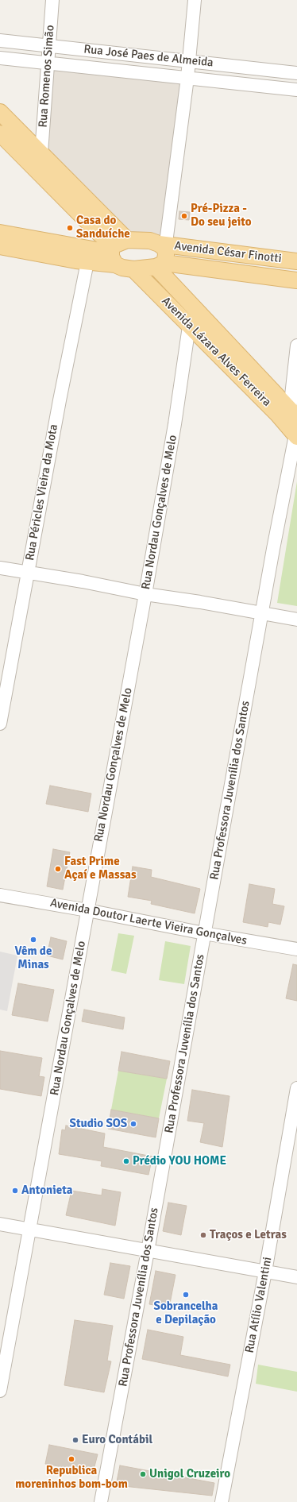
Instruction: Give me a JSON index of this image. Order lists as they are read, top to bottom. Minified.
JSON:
{"streets":{"main road":["Avenida César Finotti","Avenida Lázara Alves Ferreira"],"street":["Rua José Paes de Almeida","Rua Romenos Simão","Rua Péricles Vieira da Mota","Rua Nordau Gonçalves de Melo","Rua Professora Juvenília dos Santos","Avenida Doutor Laerte Vieira Gonçalves","Rua Atílio Valentini"]},"crossings":[["Rua José Paes de Almeida","Rua Romenos Simão"],["Avenida César Finotti","Avenida Lázara Alves Ferreira"],["Avenida Lázara Alves Ferreira","Rua Nordau Gonçalves de Melo"],["Avenida Lázara Alves Ferreira","Rua Professora Juvenília dos Santos"],["Rua Nordau Gonçalves de Melo","Avenida Doutor Laerte Vieira Gonçalves"],["Rua Professora Juvenília dos Santos","Avenida Doutor Laerte Vieira Gonçalves"]],"places":["Pré-Pizza - Do seu jeito","Casa do Sanduíche","Fast Prime Açaí e Massas","Vêm de Minas","Studio SOS","Prédio YOU HOME","Antonieta","Traços e Letras","Sobrancelha e Depilação","Euro Contábil","Republica moreninhos bom-bom","Unigol Cruzeiro"]}
